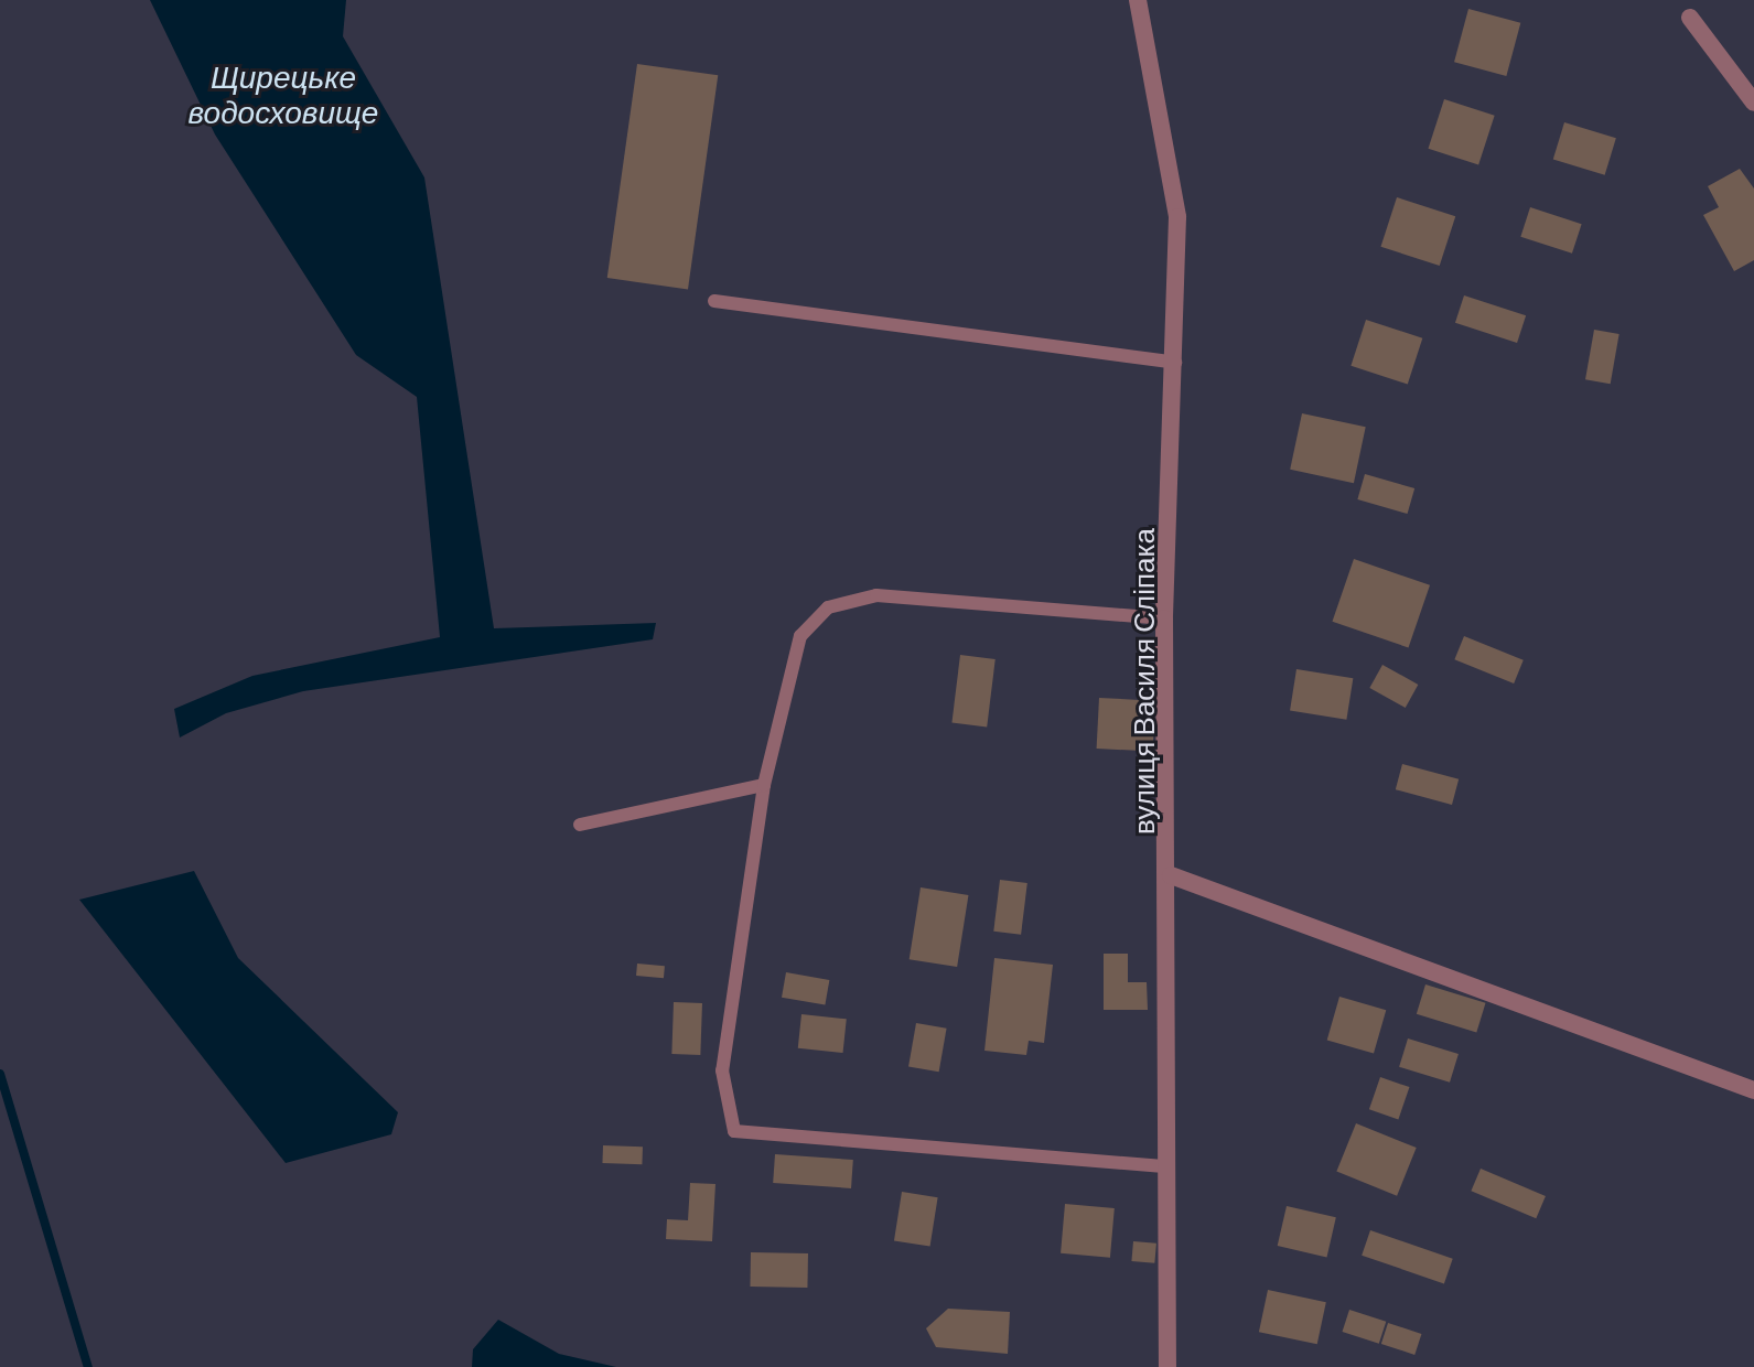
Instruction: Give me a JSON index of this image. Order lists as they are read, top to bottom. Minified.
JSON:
{"streets":{"street":["вулиця Василя Сліпака"]},"water":["Щирецьке водосховище"]}
